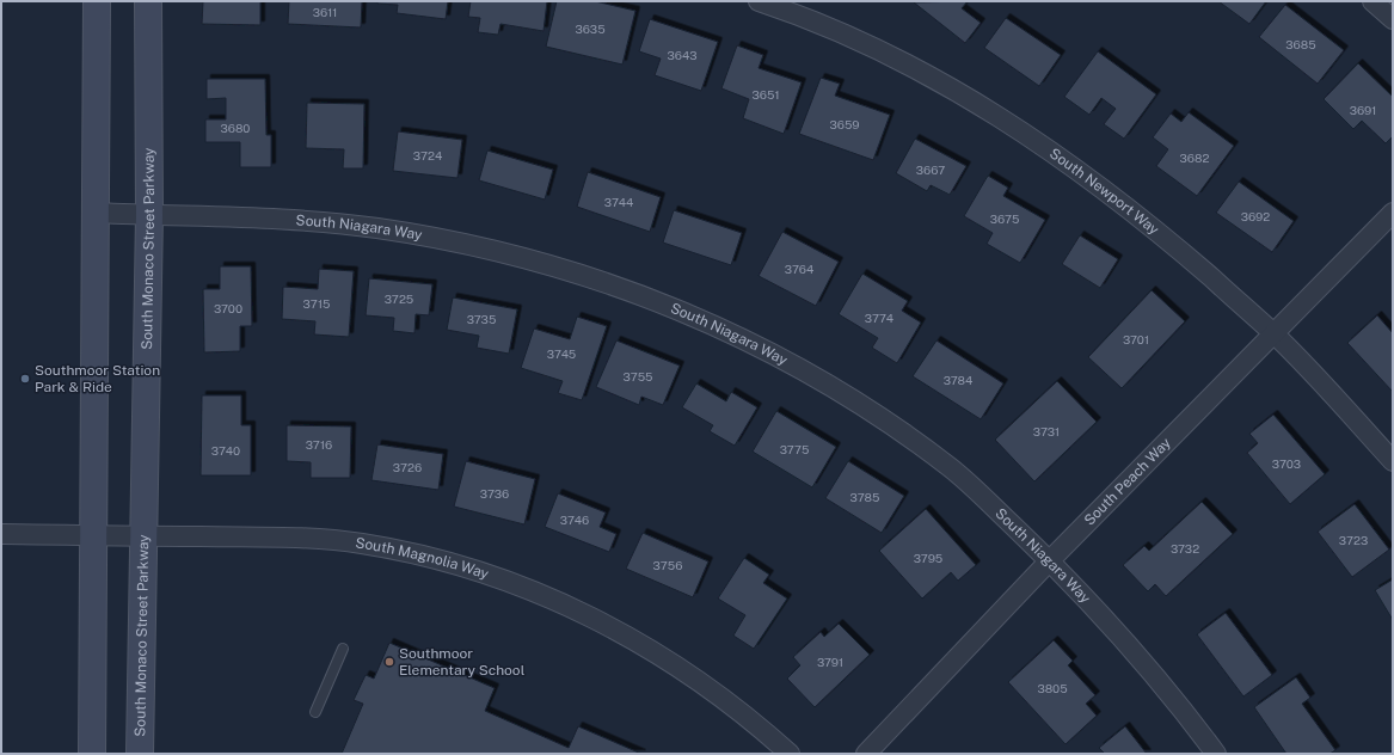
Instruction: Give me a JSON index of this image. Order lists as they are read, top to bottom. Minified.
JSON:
{"streets":{"main road":["South Monaco Street Parkway"],"street":["South Newport Way","South Niagara Way","South Peach Way","South Magnolia Way"]},"crossings":[["South Newport Way","South Peach Way"],["South Niagara Way","South Monaco Street Parkway"],["South Niagara Way","South Peach Way"],["South Monaco Street Parkway","South Magnolia Way"]],"places":["Southmoor Station Park & Ride","Southmoor Elementary School"],"house_numbers":["3611","3635","3685","3643","3651","3691","3659","3680","3724","3682","3667","3744","3692","3675","3764","3725","3715","3700","3774","3735","3701","3745","3755","3784","3731","3716","3775","3740","3703","3726","3736","3785","3746","3723","3732","3795","3756","3791","3805"]}
